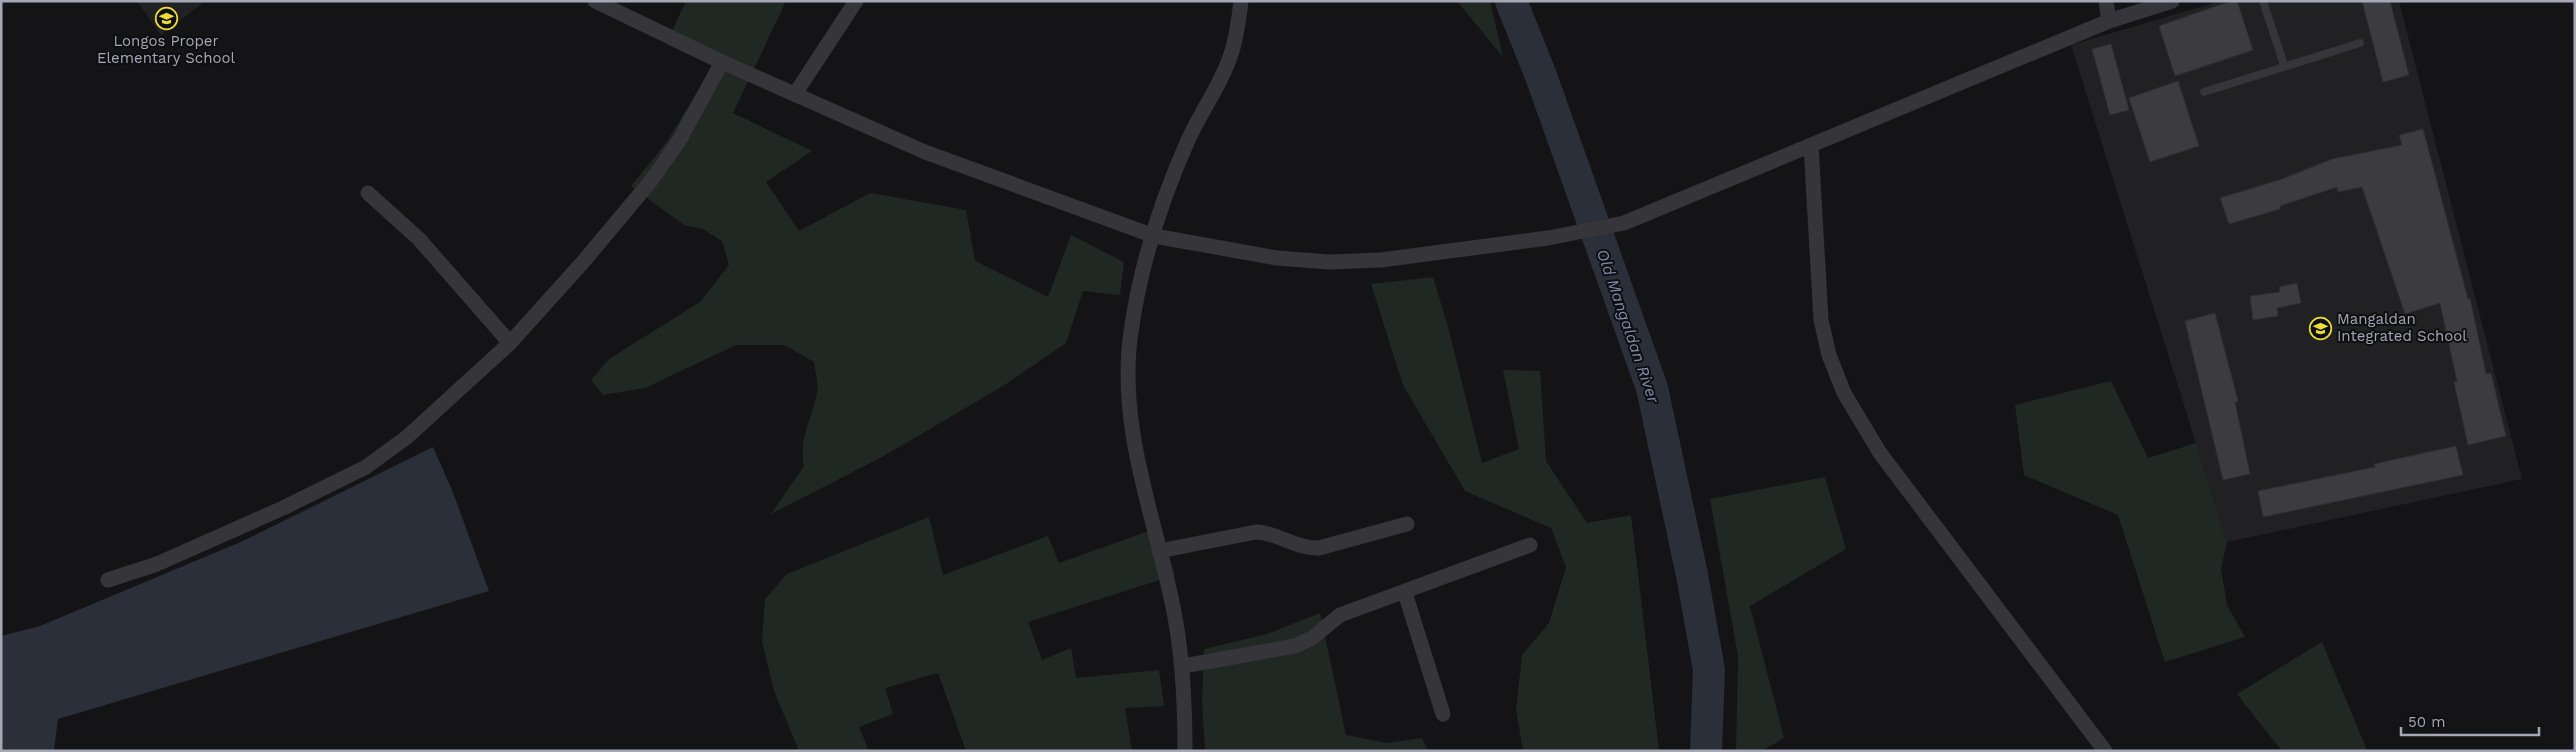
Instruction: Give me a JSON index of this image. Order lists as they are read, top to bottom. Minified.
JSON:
{"water":["Old Mangaldan River"],"places":{"school or university":["Longos Proper Elementary School","Mangaldan Integrated School"]},"scale_bar":"50 m"}
